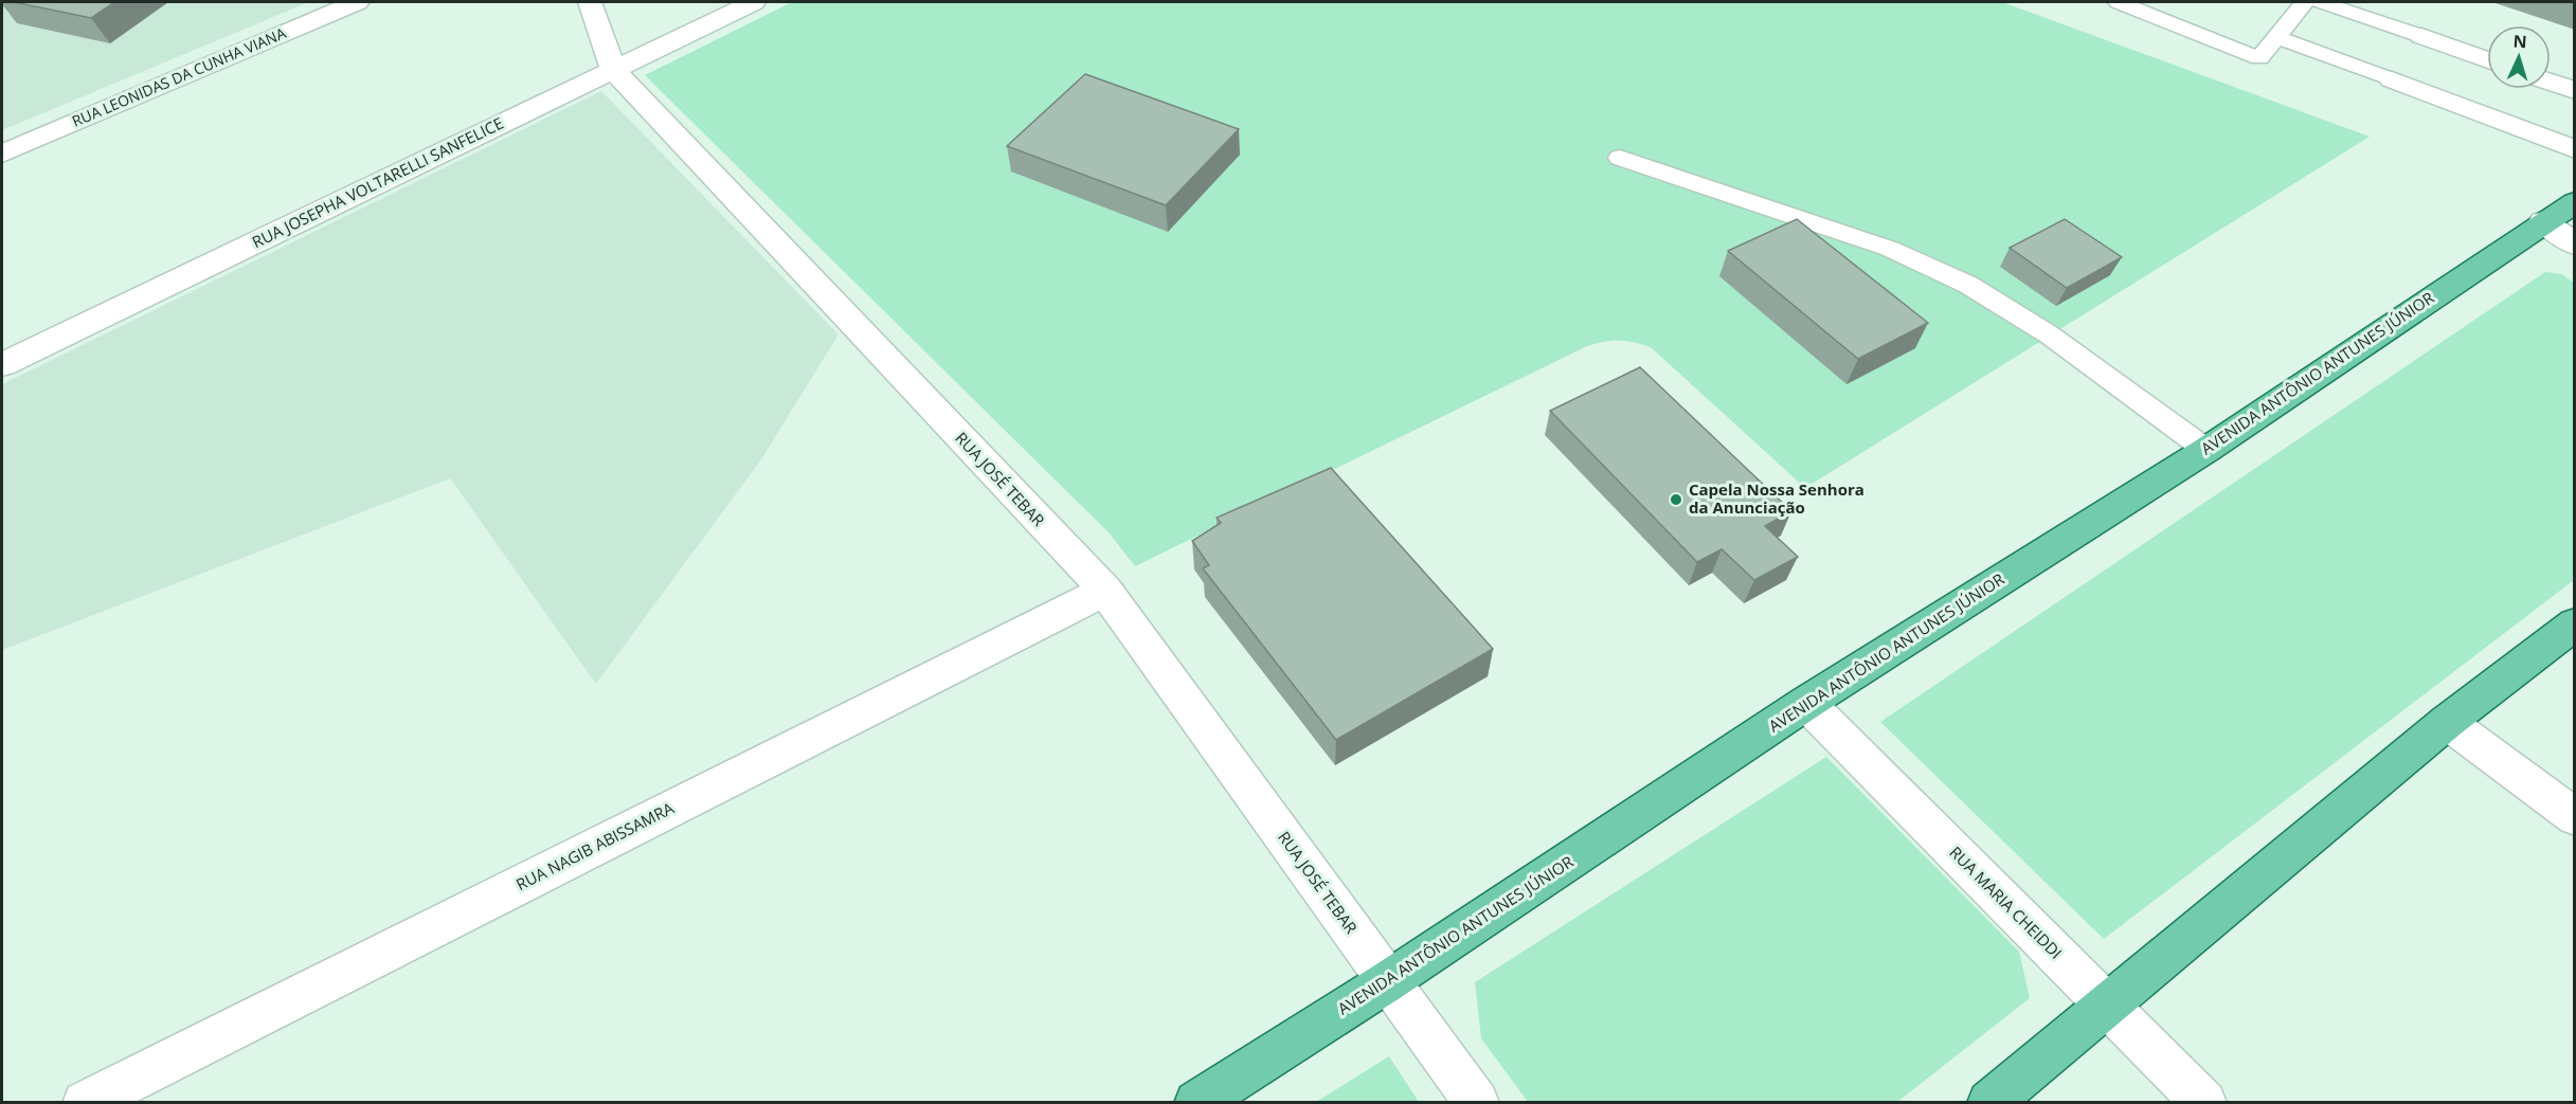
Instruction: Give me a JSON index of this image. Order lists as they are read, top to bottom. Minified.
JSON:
{"streets":{"main road":["AVENIDA ANTÔNIO ANTUNES JÚNIOR"],"street":["RUA LEONIDAS DA CUNHA VIANA","RUA JOSEPHA VOLTARELLI SANFELICE","RUA JOSÉ TEBAR","RUA NAGIB ABISSAMRA","RUA MARIA CHEIDDI"]},"crossings":[["RUA JOSEPHA VOLTARELLI SANFELICE","RUA JOSÉ TEBAR"],["AVENIDA ANTÔNIO ANTUNES JÚNIOR","RUA JOSÉ TEBAR"],["AVENIDA ANTÔNIO ANTUNES JÚNIOR","RUA MARIA CHEIDDI"],["RUA JOSÉ TEBAR","RUA NAGIB ABISSAMRA"]],"places":["Capela Nossa Senhora da Anunciação"],"north":"top"}
